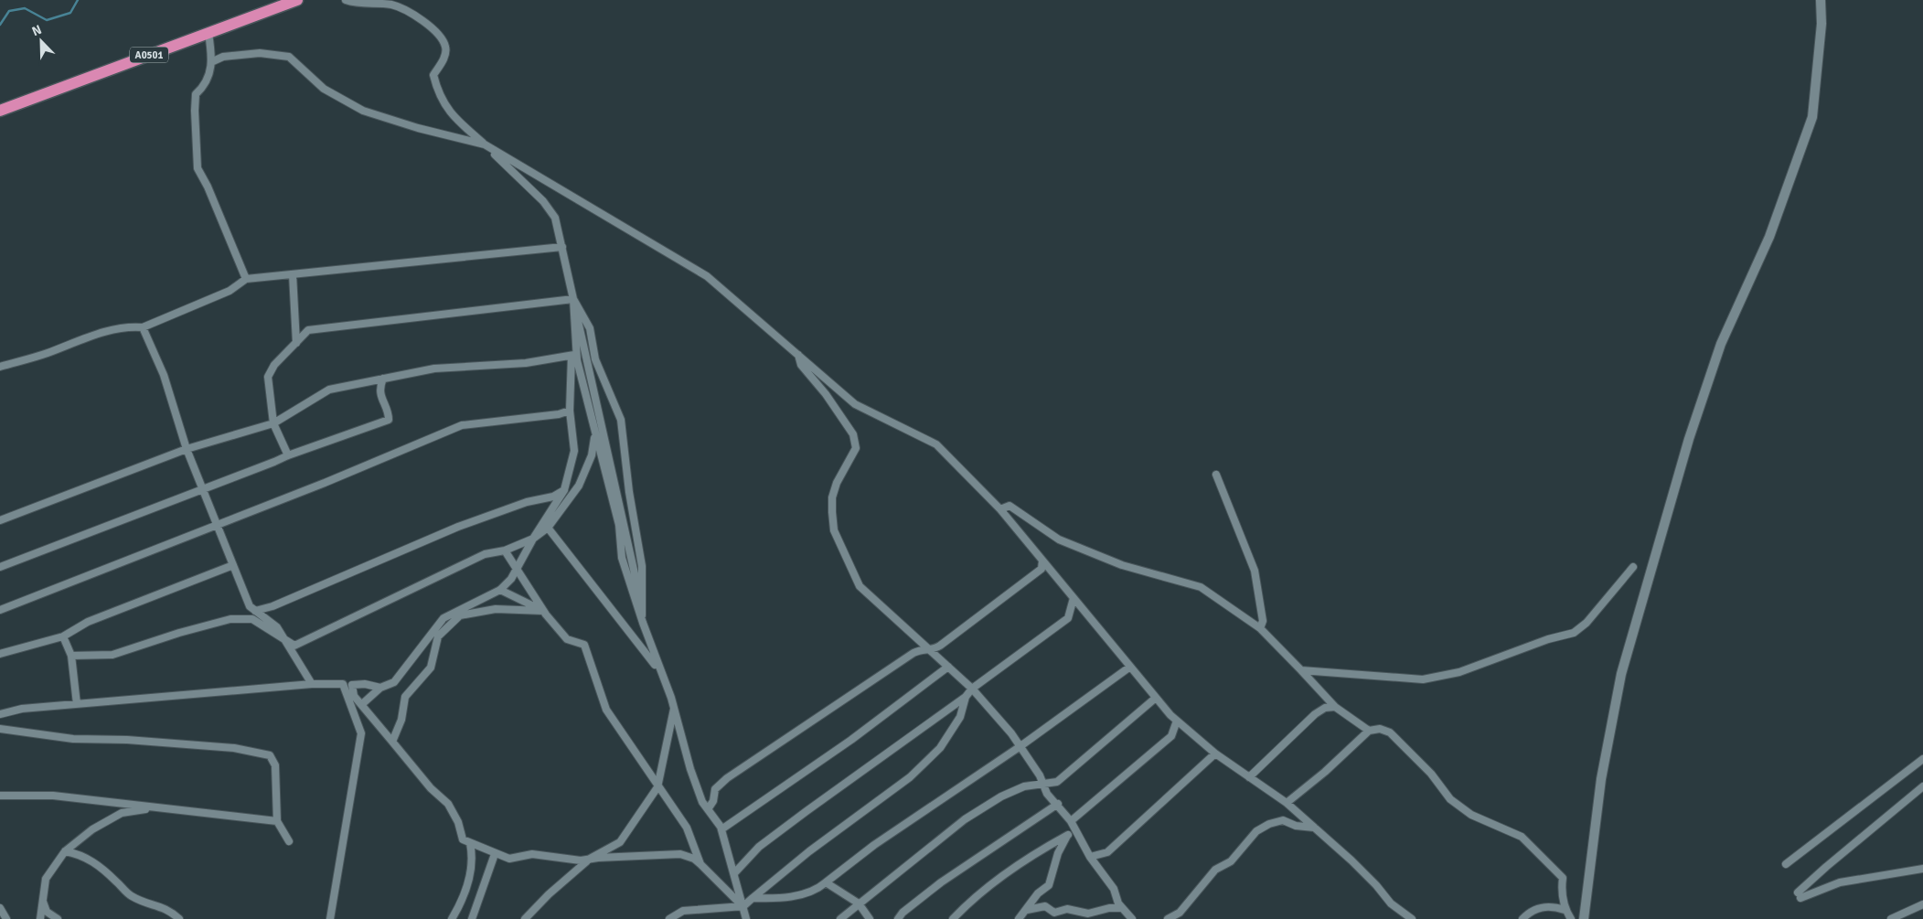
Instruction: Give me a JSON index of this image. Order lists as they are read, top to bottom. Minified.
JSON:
{"streets":{"highway":["A0501"]},"north":"top left"}
